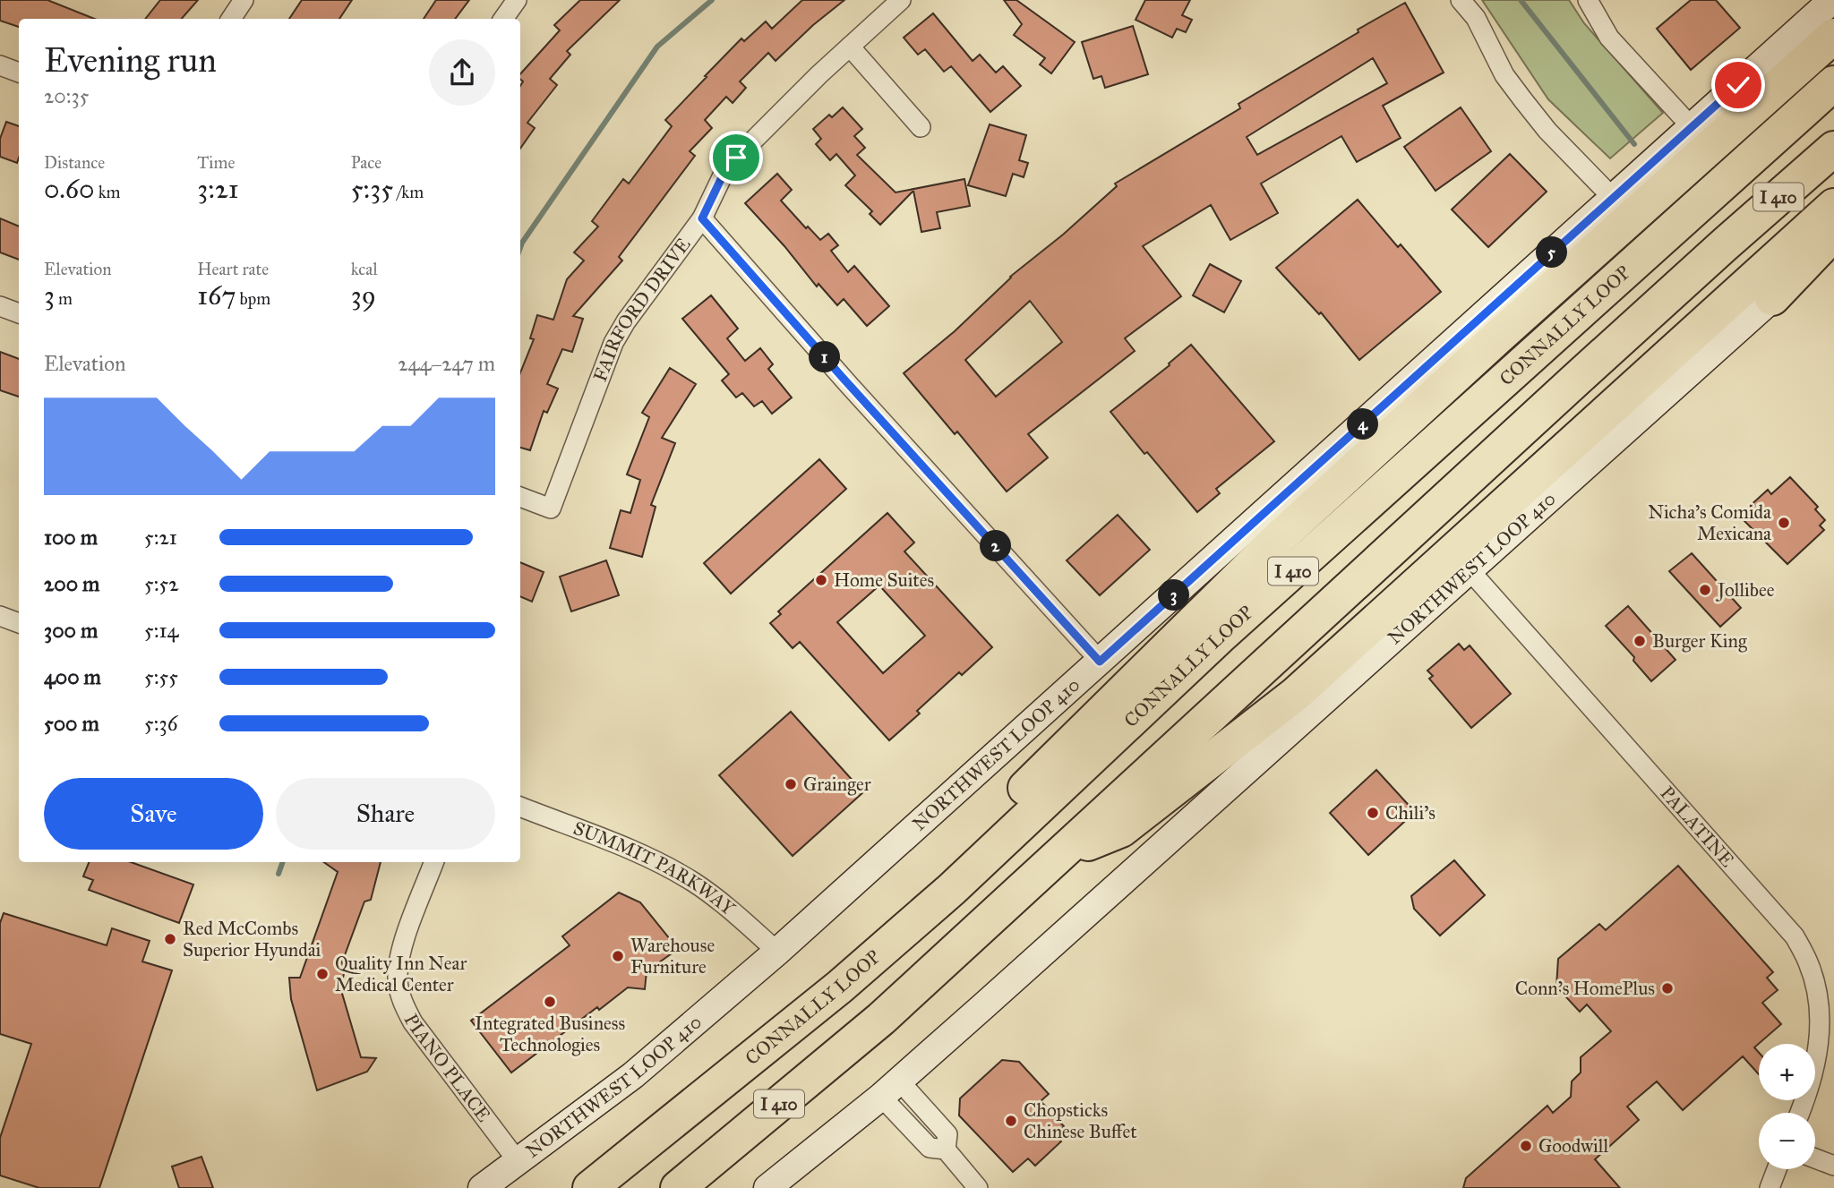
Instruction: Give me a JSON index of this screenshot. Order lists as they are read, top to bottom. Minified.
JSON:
{"streets":{"highway":["I 410","CONNALLY LOOP"],"main road":["NORTHWEST LOOP 410"],"street":["FAIRFORD DRIVE","PALATINE","SUMMIT PARKWAY","PIANO PLACE"]},"crossings":[["NORTHWEST LOOP 410","PALATINE"],["NORTHWEST LOOP 410","SUMMIT PARKWAY"],["NORTHWEST LOOP 410","PIANO PLACE"]],"places":["Nicha's Comida Mexicana","Home Suites","Jollibee","Burger King","Grainger","Chili's","Red McCombs Superior Hyundai","Warehouse Furniture","Quality Inn Near Medical Center","Conn's HomePlus","Integrated Business Technologies","Chopsticks Chinese Buffet","Goodwill"],"page":{"heading":["Evening run","20:35"],"stats":[["Distance","0.60 km"],["Time","3:21"],["Pace","5:35 /km"],["Elevation","3 m"],["Heart rate","167 bpm"],["kcal","39"]],"pins":["5","1","4","2","3"],"chart":["Elevation","244–247 m"],"list":[{"name":"100 m","note":"5:21"},{"name":"200 m","note":"5:52"},{"name":"300 m","note":"5:14"},{"name":"400 m","note":"5:55"},{"name":"500 m","note":"5:36"}],"buttons":["Save","Share"],"map_buttons":["+","−"]}}
